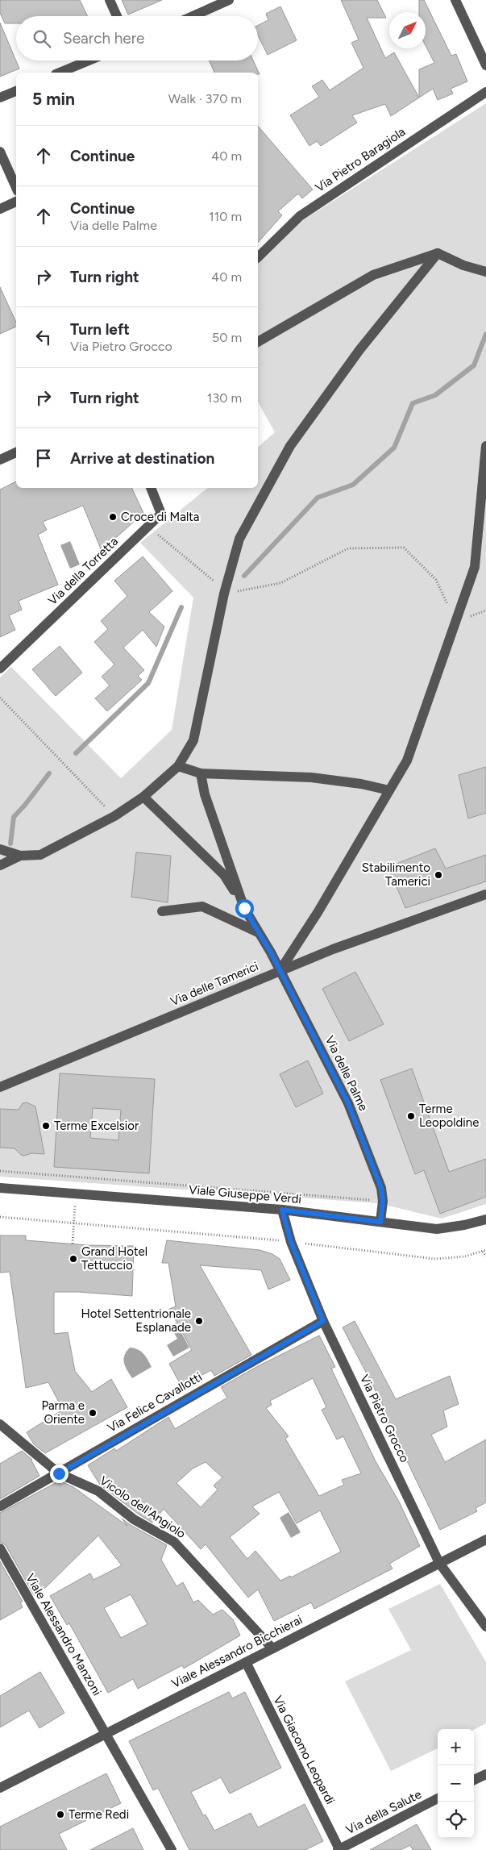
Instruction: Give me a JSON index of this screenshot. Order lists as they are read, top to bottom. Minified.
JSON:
{"streets":{"street":["Via Pietro Baragiola","Via della Torretta","Via delle Tamerici","Via delle Palme","Viale Giuseppe Verdi","Via Felice Cavallotti","Via Pietro Grocco","Vicolo dell'Angiolo","Viale Alessandro Manzoni","Viale Alessandro Bicchierai","Via Giacomo Leopardi","Via della Salute"]},"crossings":[["Via delle Tamerici","Via delle Palme"],["Via delle Palme","Viale Giuseppe Verdi"],["Viale Giuseppe Verdi","Via Pietro Grocco"],["Via Felice Cavallotti","Via Pietro Grocco"],["Via Felice Cavallotti","Vicolo dell'Angiolo"],["Via Pietro Grocco","Viale Alessandro Bicchierai"],["Vicolo dell'Angiolo","Viale Alessandro Bicchierai"],["Viale Alessandro Manzoni","Viale Alessandro Bicchierai"],["Viale Alessandro Bicchierai","Via Giacomo Leopardi"],["Via Giacomo Leopardi","Via della Salute"]],"places":["Croce di Malta","Stabilimento Tamerici","Terme Leopoldine","Terme Excelsior","Grand Hotel Tettuccio","Hotel Settentrionale Esplanade","Parma e Oriente","Terme Redi"],"north":"top right","page":{"search":"Search here","heading":["5 min","Walk · 370 m"],"list":[["Continue","40 m"],["Continue","Via delle Palme","110 m"],["Turn right","40 m"],["Turn left","Via Pietro Grocco","50 m"],["Turn right","130 m"],"Arrive at destination"],"map_buttons":["+","−"]}}
